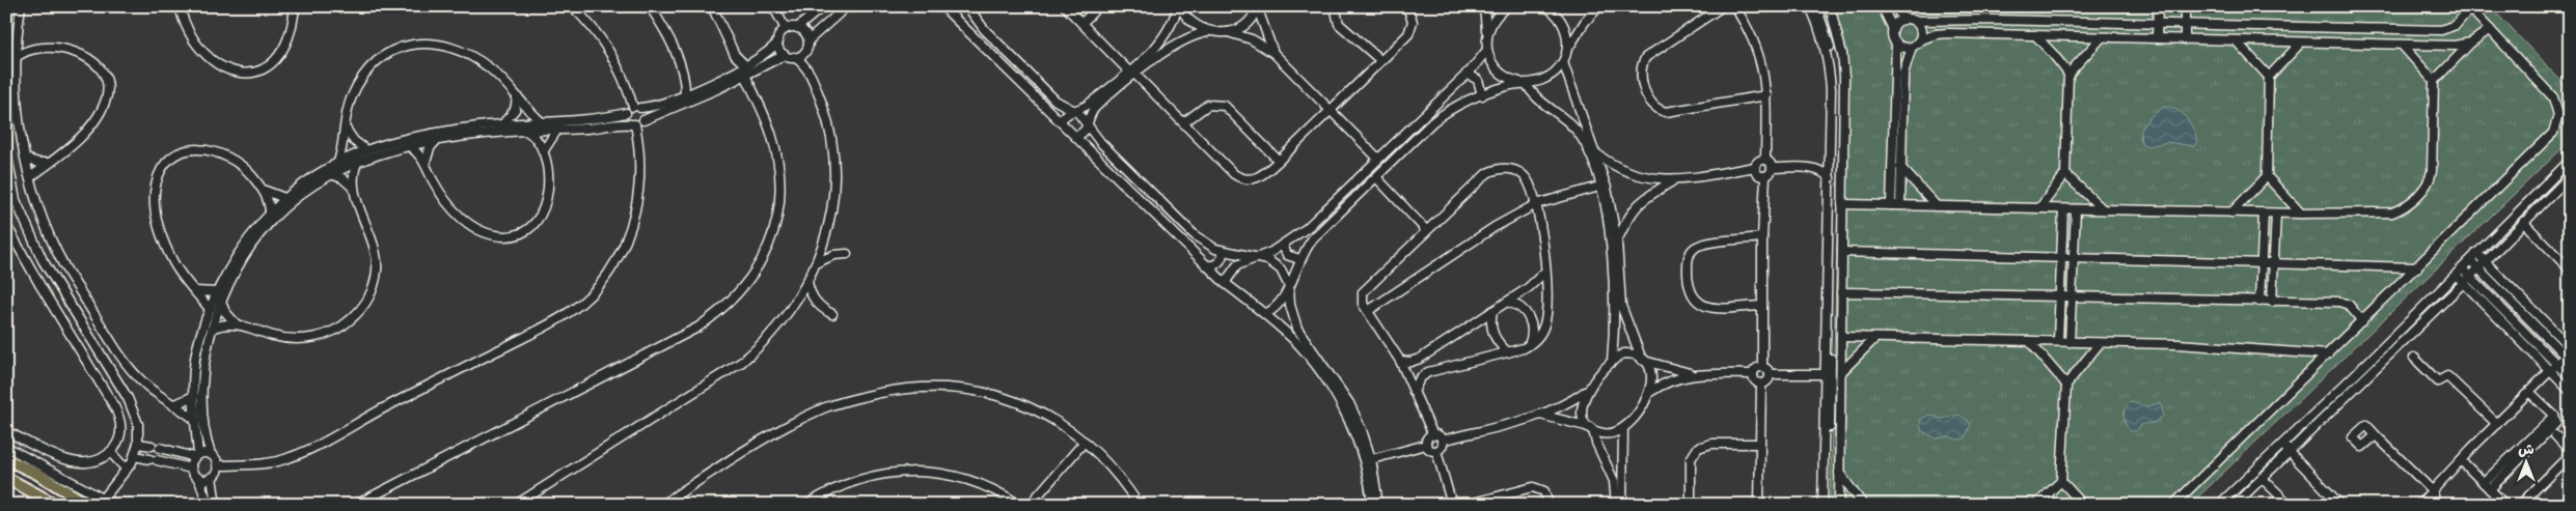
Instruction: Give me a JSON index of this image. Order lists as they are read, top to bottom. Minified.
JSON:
{"north":"top"}
